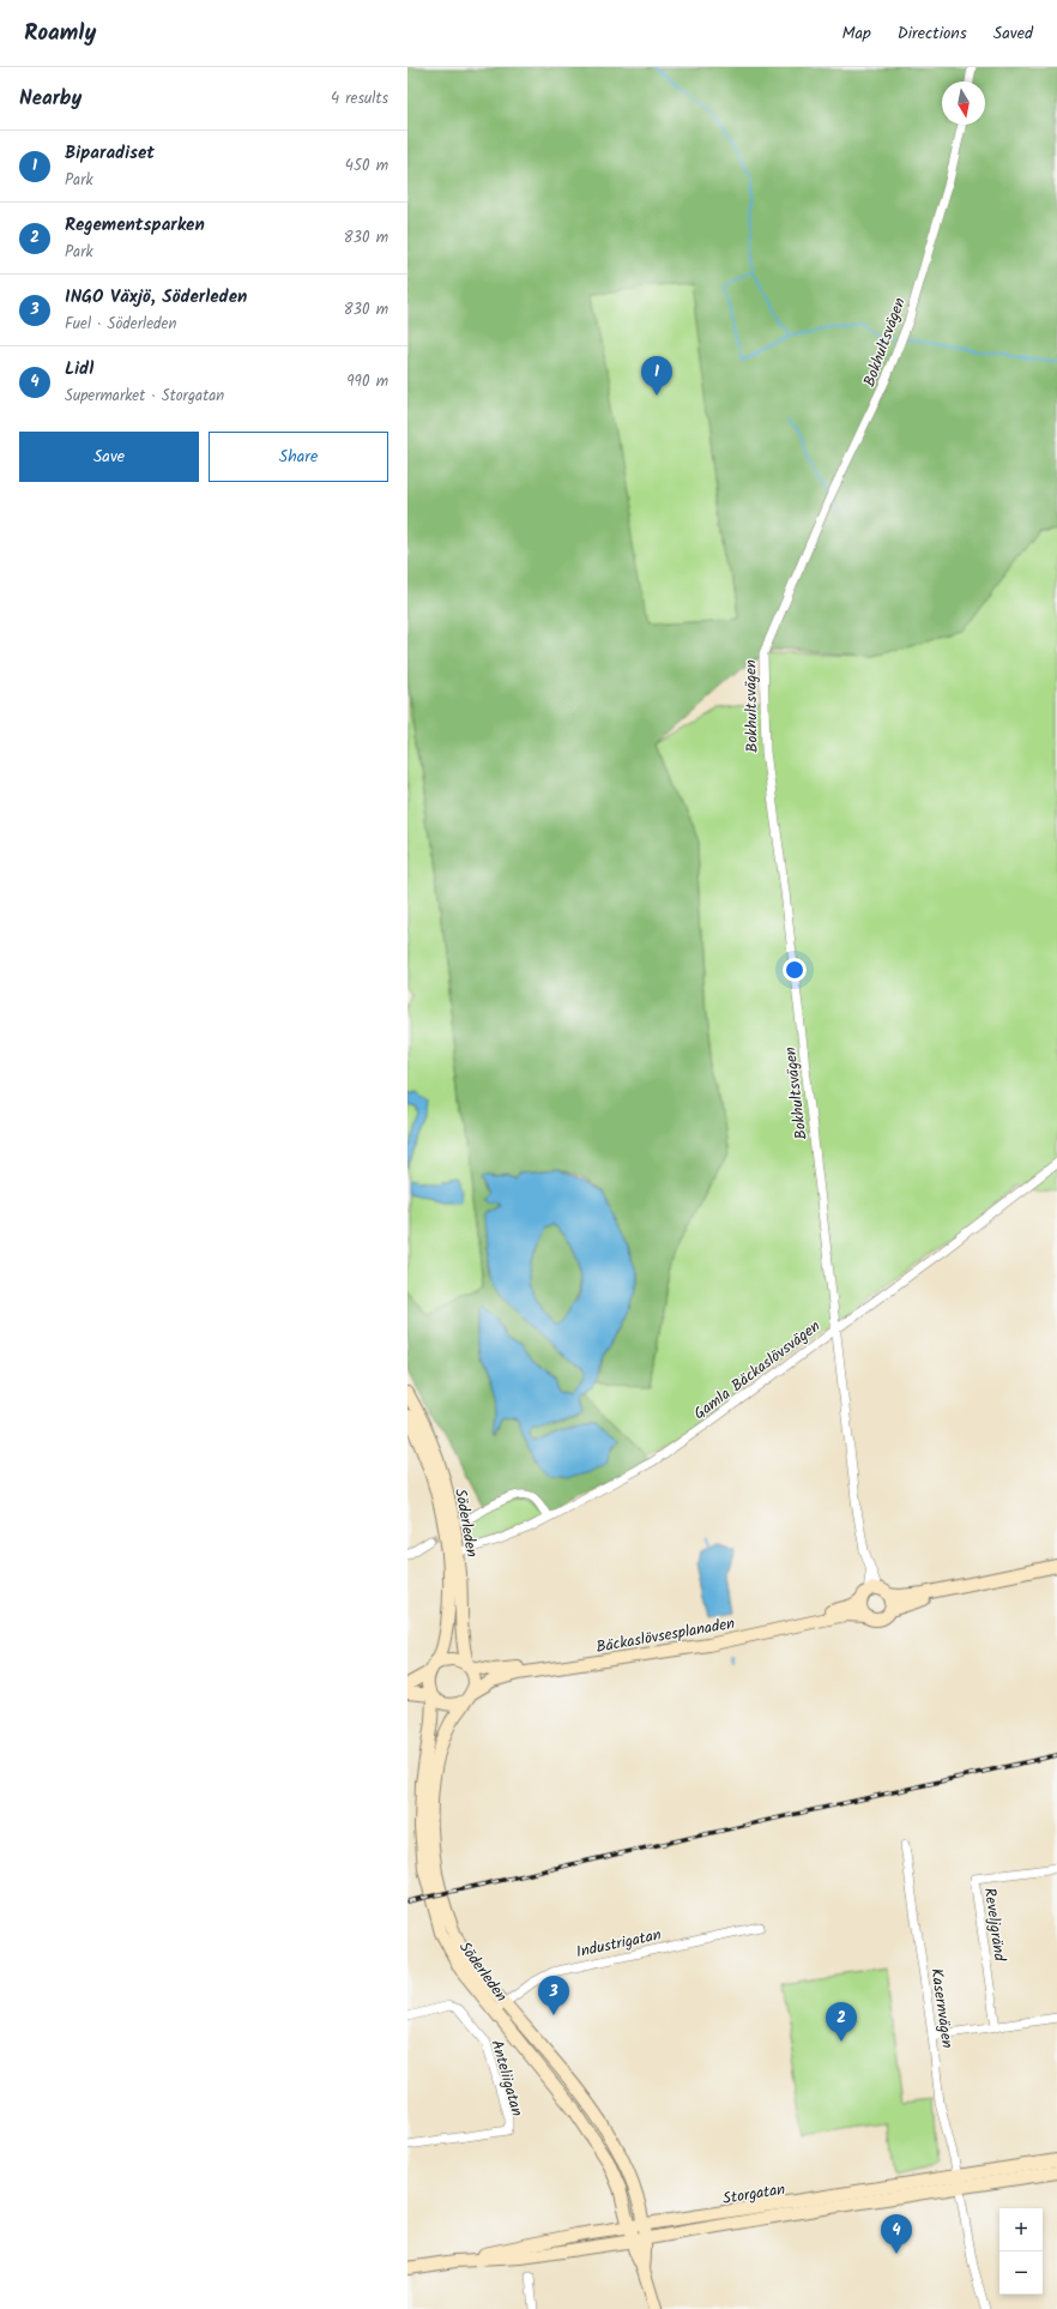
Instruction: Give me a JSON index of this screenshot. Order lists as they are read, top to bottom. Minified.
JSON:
{"streets":{"street":["Bokhultsvägen","Gamla Bäckaslövsvägen","Söderleden","Bäckaslövsesplanaden","Reveljgränd","Industrigatan","Kasernvägen","Anteliigatan","Storgatan"]},"crossings":[["Bokhultsvägen","Gamla Bäckaslövsvägen"],["Bokhultsvägen","Bäckaslövsesplanaden"],["Gamla Bäckaslövsvägen","Söderleden"],["Söderleden","Bäckaslövsesplanaden"],["Söderleden","Industrigatan"],["Söderleden","Storgatan"],["Kasernvägen","Storgatan"]],"north":"bottom","page":{"header":"Roamly","nav":["Map","Directions","Saved"],"heading":["Nearby","4 results"],"list":[{"mark":"1","name":"Biparadiset","note":"Park","value":"450 m"},{"mark":"2","name":"Regementsparken","note":"Park","value":"830 m"},{"mark":"3","name":"INGO Växjö, Söderleden","note":"Fuel · Söderleden","value":"830 m"},{"mark":"4","name":"Lidl","note":"Supermarket · Storgatan","value":"990 m"}],"pins":["1","3","2","4"],"buttons":["Save","Share"],"map_buttons":["+","−"]}}
